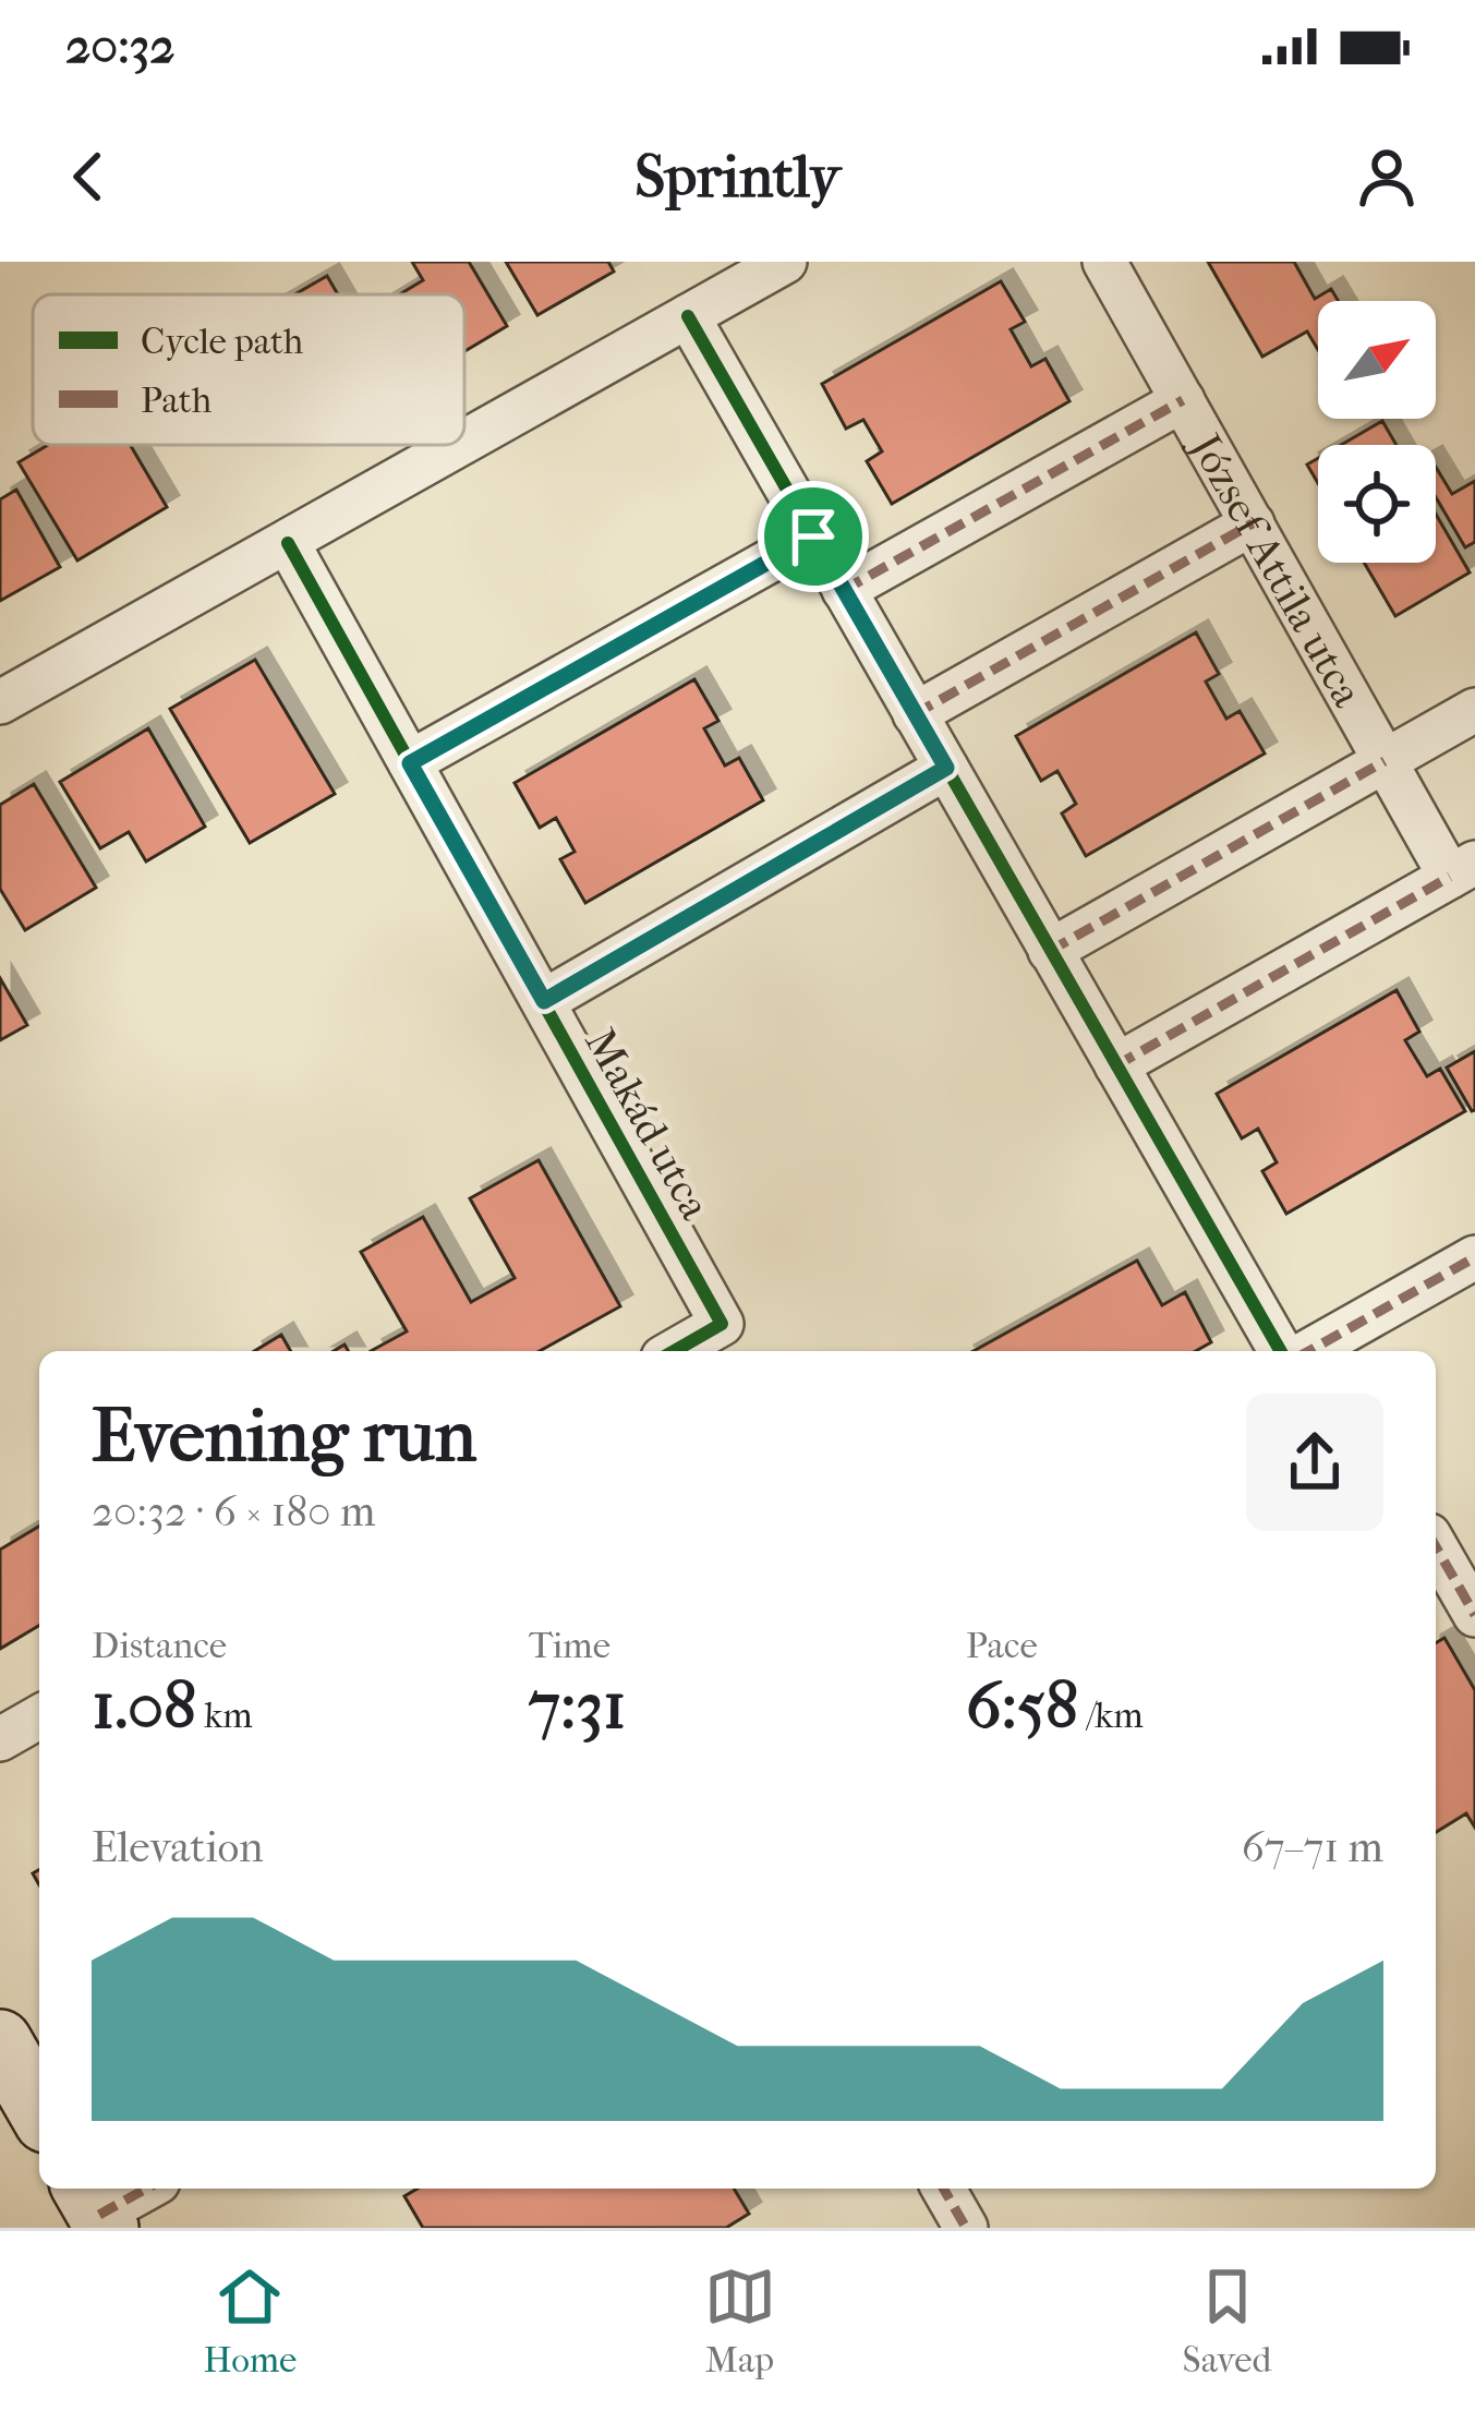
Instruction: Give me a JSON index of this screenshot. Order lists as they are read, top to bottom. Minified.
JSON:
{"streets":{"street":["József Attila utca","Makád utca"]},"legend":["Cycle path","Path"],"north":"top right","page":{"status":"20:32","header":"Sprintly","heading":["Evening run","20:32 · 6 × 180 m"],"stats":[["Distance","1.08 km"],["Time","7:31"],["Pace","6:58 /km"]],"chart":["Elevation","67–71 m"],"tabs":["Home","Map","Saved"]}}
